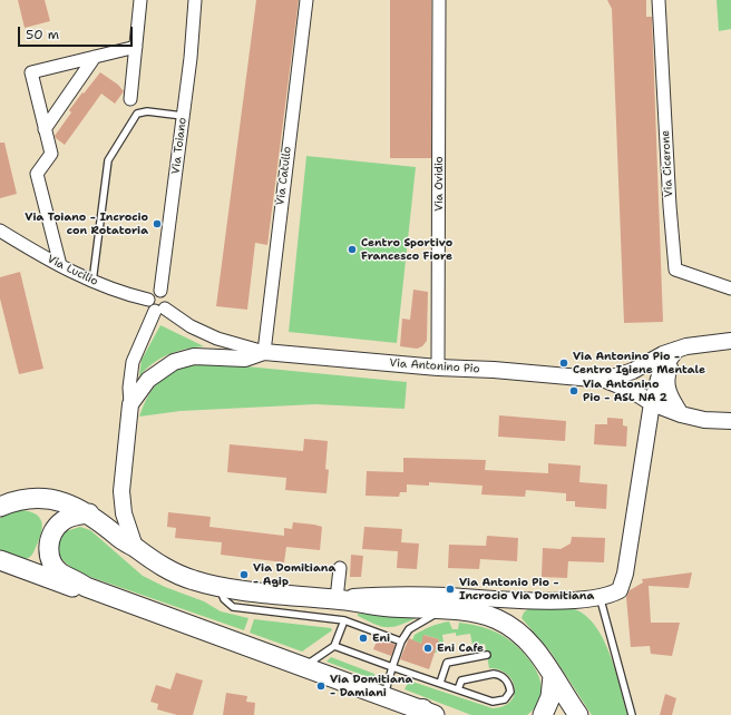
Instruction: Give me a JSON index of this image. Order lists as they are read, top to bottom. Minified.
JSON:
{"streets":{"street":["Via Toiano","Via Cicerone","Via Catullo","Via Ovidio","Via Lucilio","Via Antonino Pio"]},"crossings":[["Via Catullo","Via Antonino Pio"],["Via Ovidio","Via Antonino Pio"],["Via Lucilio","Via Antonino Pio"]],"places":["Via Toiano - Incrocio con Rotatoria","Centro Sportivo Francesco Fiore","Via Antonino Pio - Centro Igiene Mentale","Via Antonino Pio - ASL NA 2","Via Domitiana - Agip","Via Antonio Pio - Incrocio Via Domitiana","Eni","Eni Cafe","Via Domitiana - Damiani"],"scale_bar":"50 m"}
